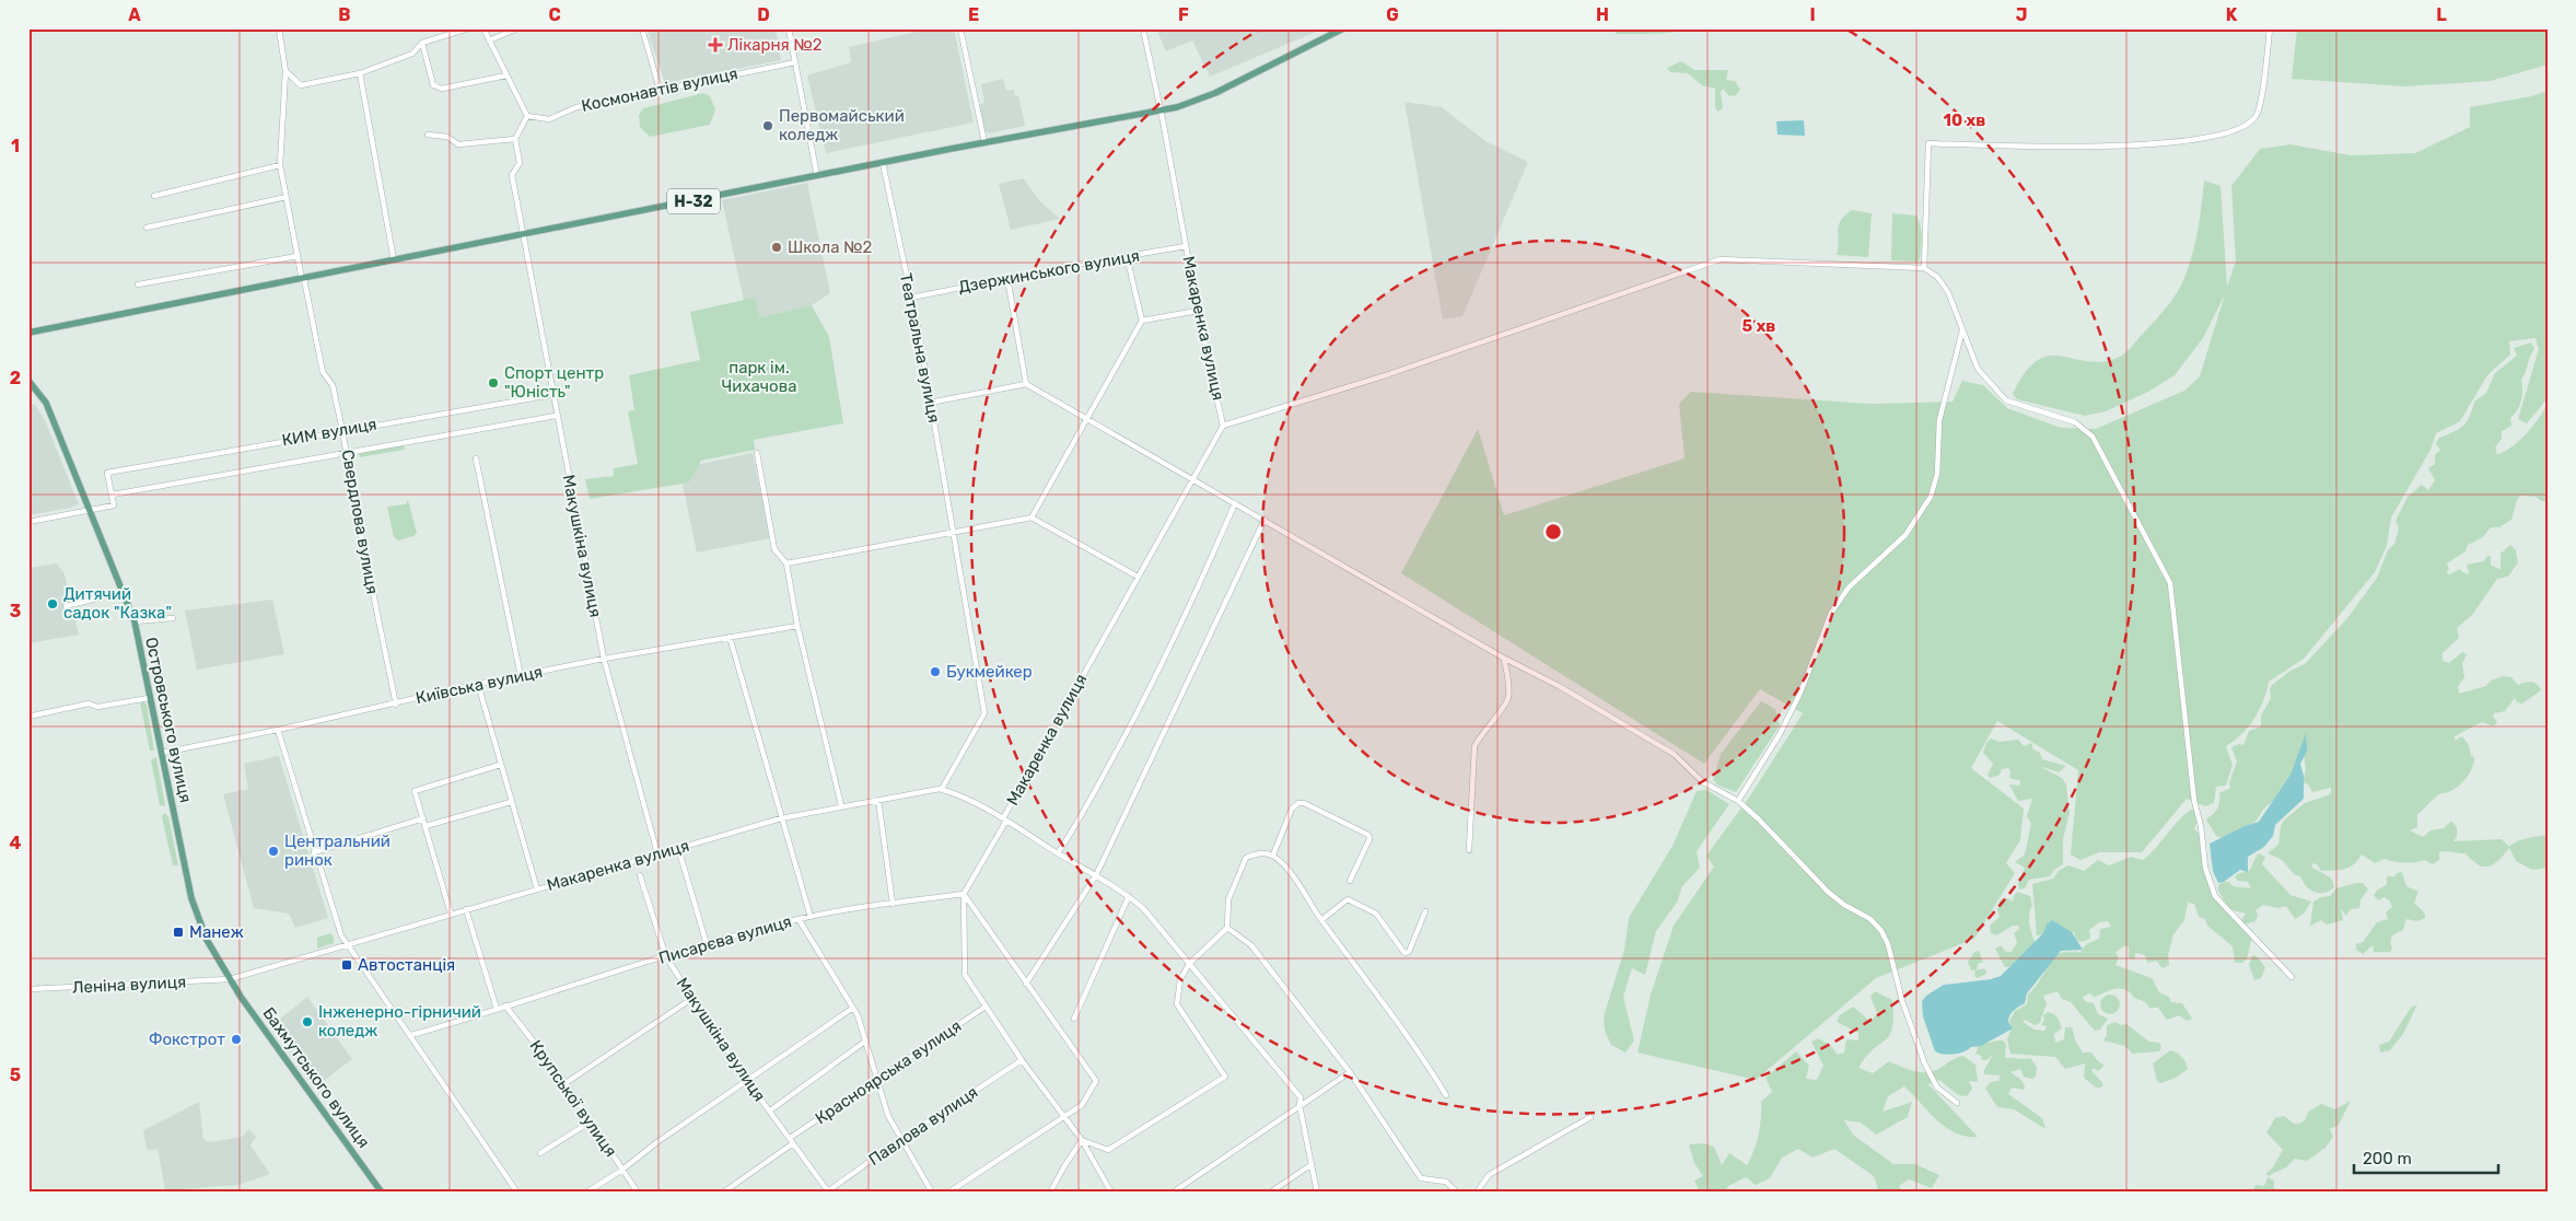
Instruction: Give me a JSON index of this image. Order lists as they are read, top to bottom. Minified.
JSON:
{"streets":{"main road":["Н-32","Островського вулиця","Бахмутського вулиця"],"street":["Космонавтів вулиця","Дзержинського вулиця","Макаренка вулиця","Театральна вулиця","КИМ вулиця","Свердлова вулиця","Макушкіна вулиця","Київська вулиця","Писарєва вулиця","Леніна вулиця","Красноярська вулиця","Крупської вулиця","Павлова вулиця"]},"crossings":[["Н-32","Макаренка вулиця"],["Н-32","Театральна вулиця"],["Н-32","Свердлова вулиця"],["Н-32","Макушкіна вулиця"],["Дзержинського вулиця","Макаренка вулиця"],["Дзержинського вулиця","Театральна вулиця"],["Макаренка вулиця","Театральна вулиця"],["Макаренка вулиця","Макушкіна вулиця"],["Макаренка вулиця","Островського вулиця"],["Макаренка вулиця","Леніна вулиця"],["Макаренка вулиця","Бахмутського вулиця"],["КИМ вулиця","Свердлова вулиця"],["КИМ вулиця","Макушкіна вулиця"],["Свердлова вулиця","Київська вулиця"],["Макушкіна вулиця","Київська вулиця"],["Макушкіна вулиця","Писарєва вулиця"],["Макушкіна вулиця","Красноярська вулиця"],["Макушкіна вулиця","Павлова вулиця"],["Київська вулиця","Островського вулиця"],["Островського вулиця","Леніна вулиця"],["Островського вулиця","Бахмутського вулиця"],["Писарєва вулиця","Крупської вулиця"],["Леніна вулиця","Бахмутського вулиця"]],"parks":["парк ім. Чихачова"],"places":{"health":["Лікарня №2"],"other":["Первомайський коледж","Школа №2","Спорт центр \"Юність\"","Дитячий садок \"Казка\"","Букмейкер","Центральний ринок","Інженерно-гірничий коледж","Фокстрот"],"transit":["Манеж","Автостанція"]},"scale_bar":"200 m","grid":{"columns":["A","B","C","D","E","F","G","H","I","J","K","L"],"rows":["1","2","3","4","5"]},"rings":["10 хв","5 хв"]}
